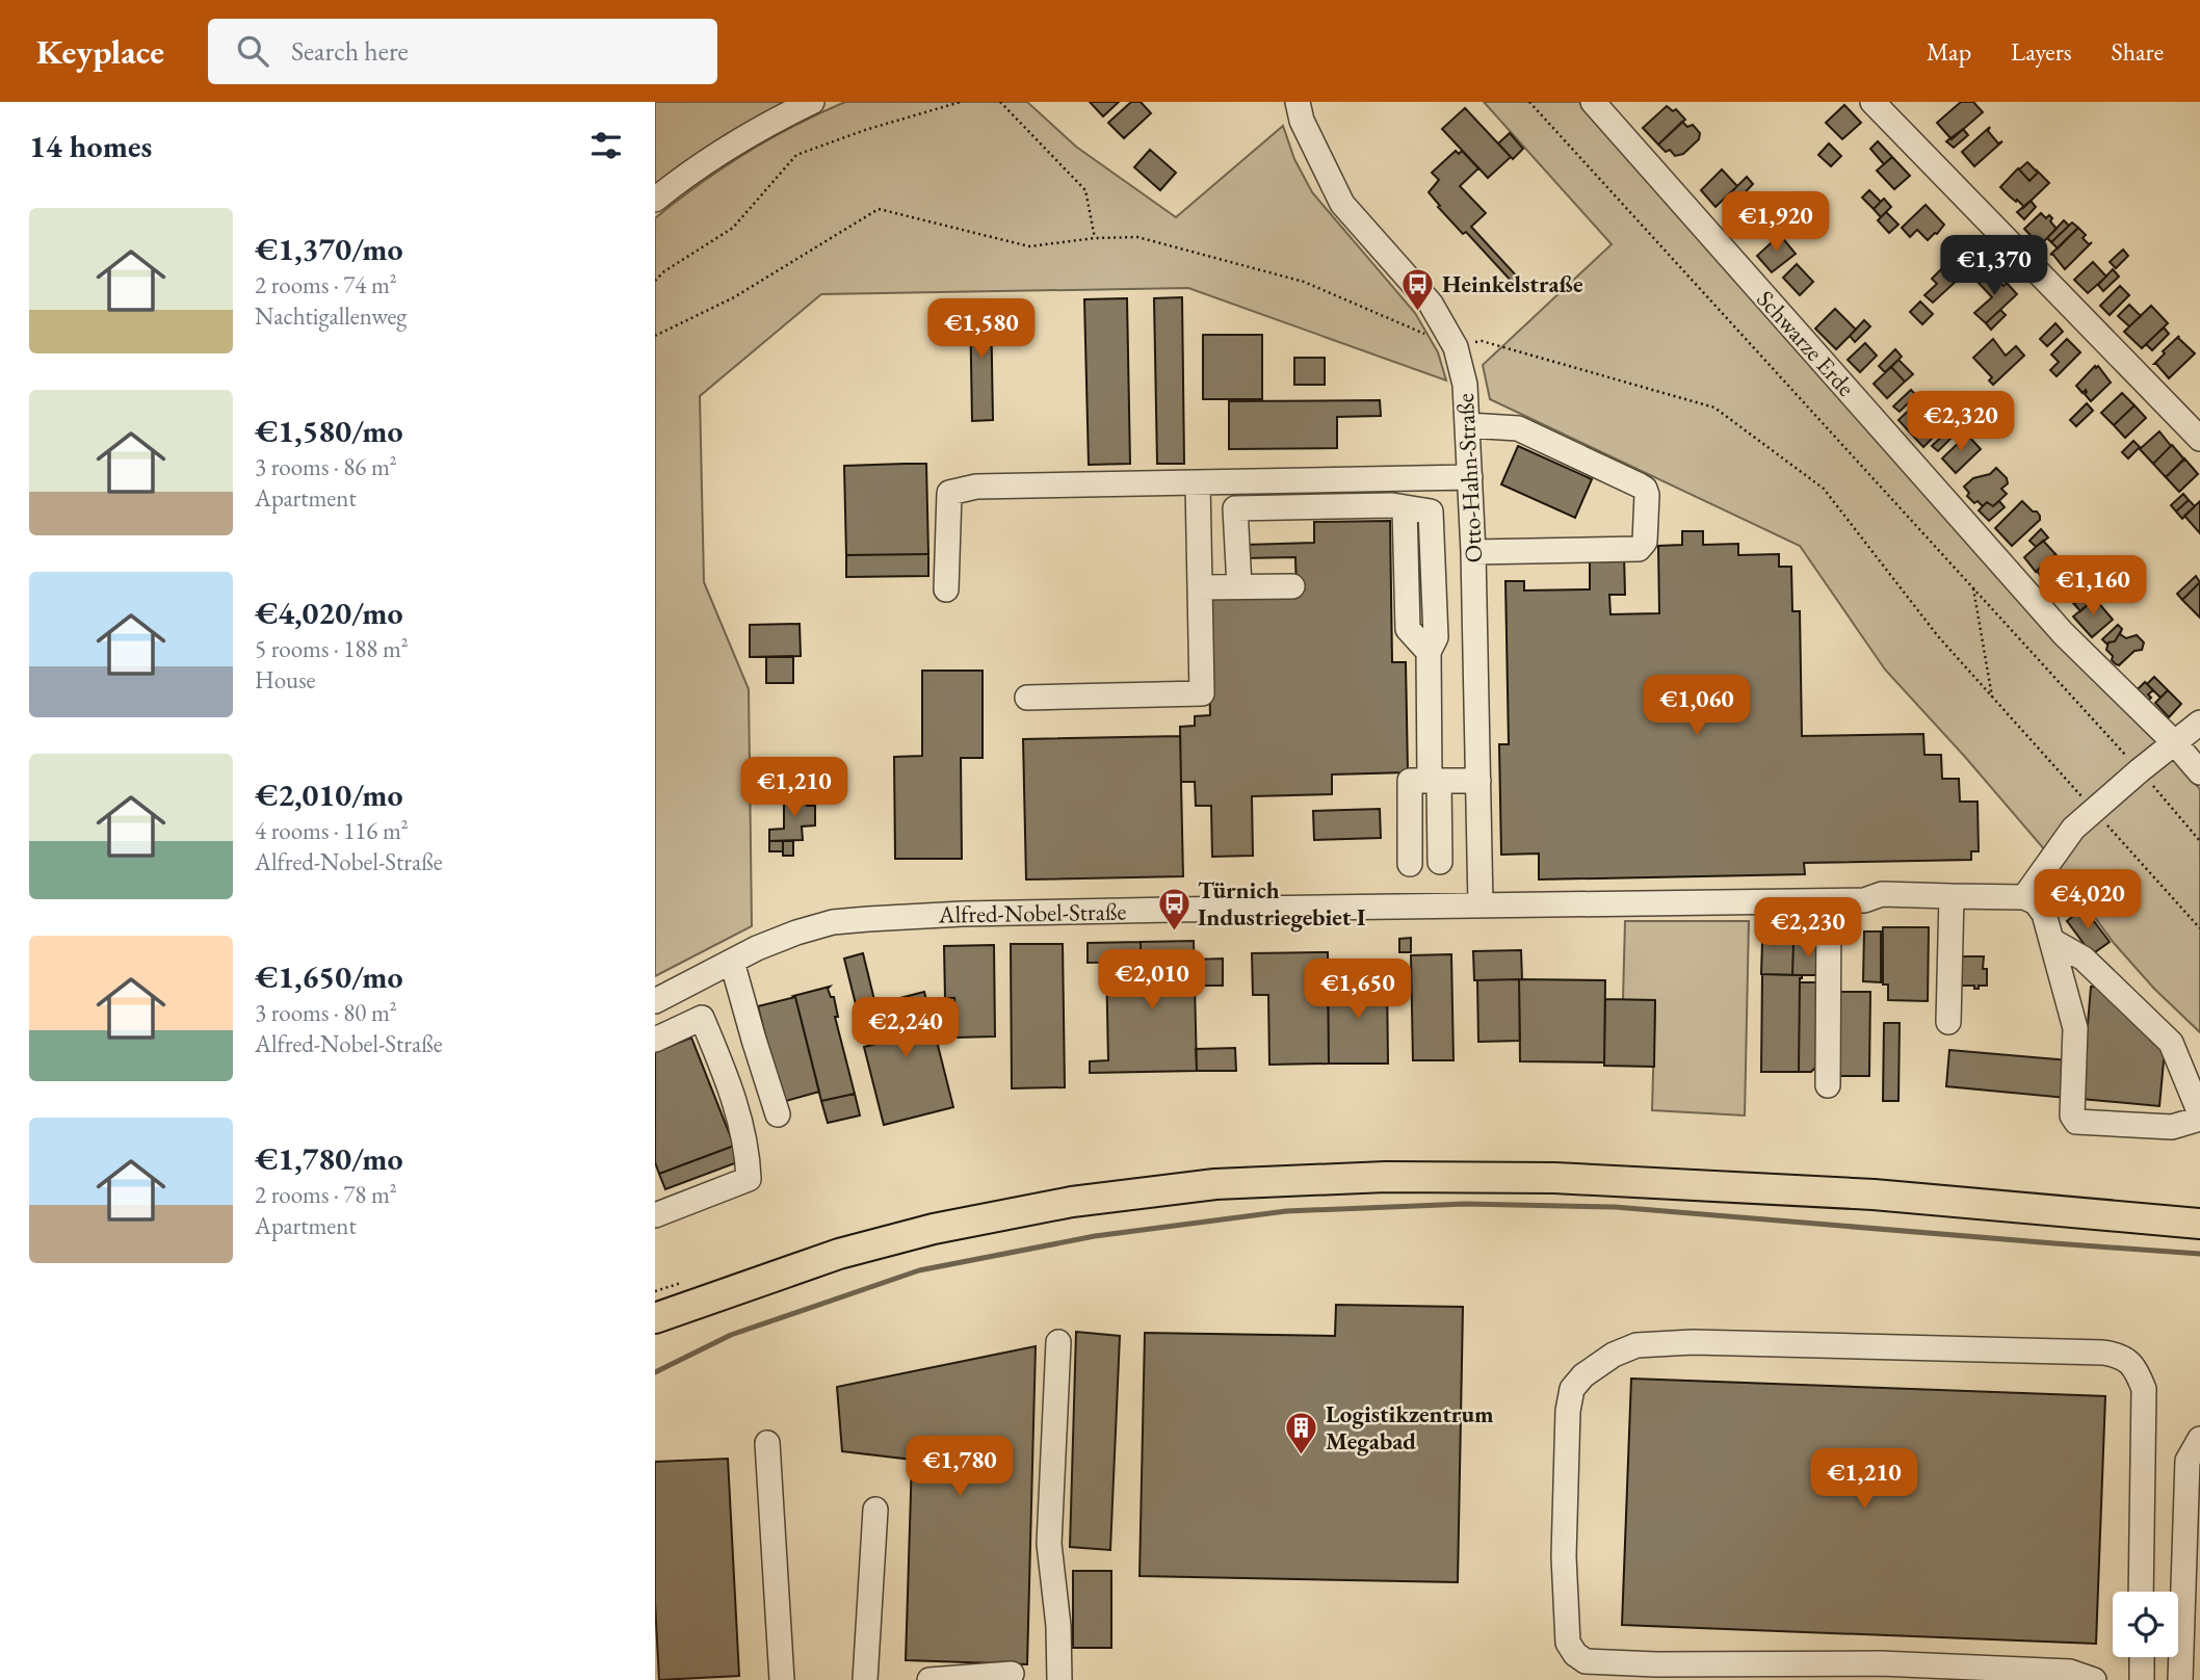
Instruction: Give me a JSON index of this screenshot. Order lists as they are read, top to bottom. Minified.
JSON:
{"streets":{"street":["Schwarze Erde","Otto-Hahn-Straße","Alfred-Nobel-Straße"]},"crossings":[["Otto-Hahn-Straße","Alfred-Nobel-Straße"]],"places":{"bus stop":["Heinkelstraße","Türnich Industriegebiet I"],"building":["Logistikzentrum Megabad"]},"page":{"header":"Keyplace","search":"Search here","nav":["Map","Layers","Share"],"heading":"14 homes","list":[{"name":"€1,370/mo","note":"2 rooms · 74 m² · Nachtigallenweg"},{"name":"€1,580/mo","note":"3 rooms · 86 m² · Apartment"},{"name":"€4,020/mo","note":"5 rooms · 188 m² · House"},{"name":"€2,010/mo","note":"4 rooms · 116 m² · Alfred-Nobel-Straße"},{"name":"€1,650/mo","note":"3 rooms · 80 m² · Alfred-Nobel-Straße"},{"name":"€1,780/mo","note":"2 rooms · 78 m² · Apartment"}],"price":["€1,920","€1,370","€1,580","€2,320","€1,160","€1,060","€1,210","€4,020","€2,230","€2,010","€1,650","€2,240","€1,780","€1,210"]}}
